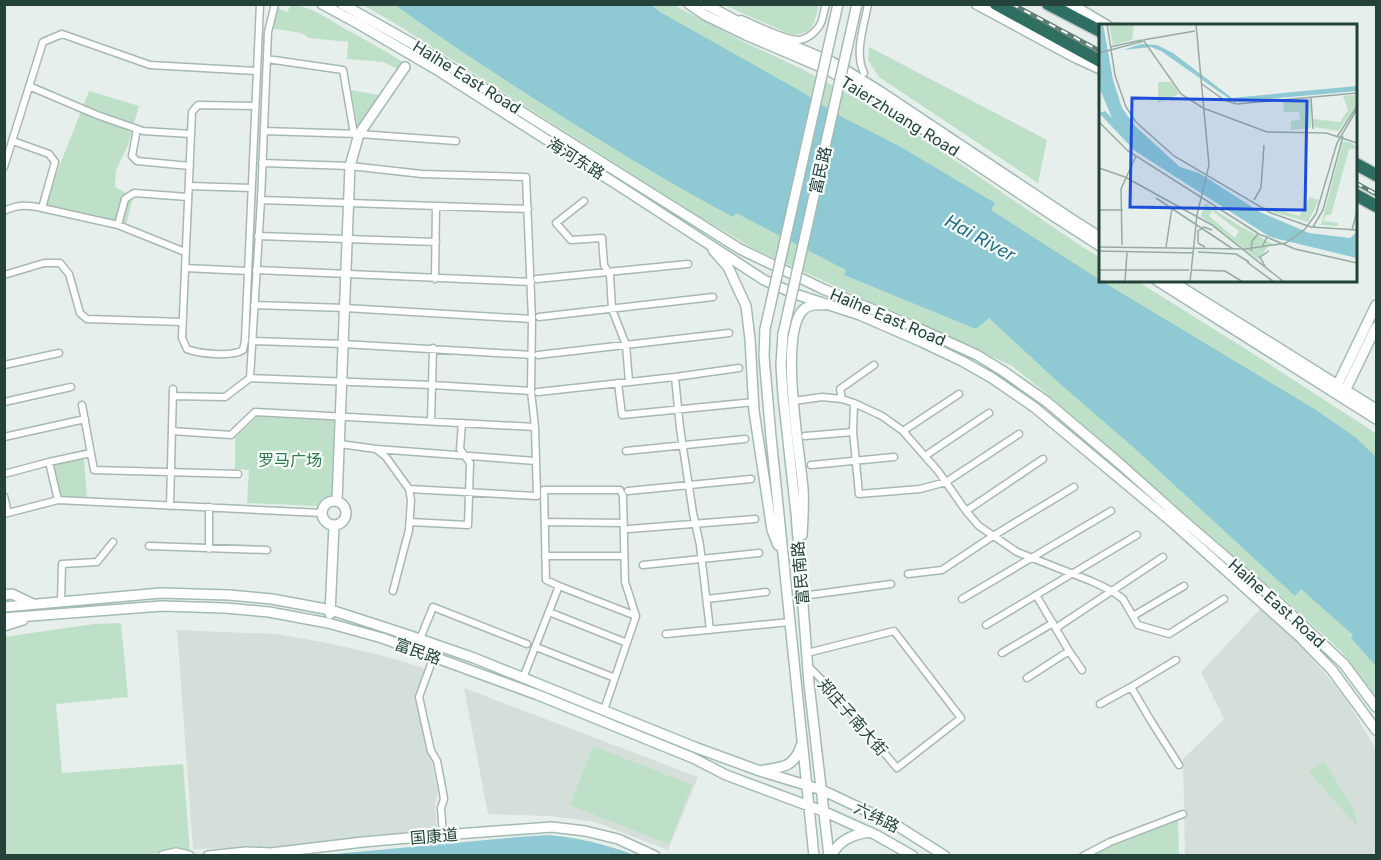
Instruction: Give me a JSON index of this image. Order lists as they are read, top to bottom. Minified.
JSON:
{"streets":{"main road":["Haihe East Road","Taierzhuang Road","海河东路","富民路","富民南路","六纬路","国康道"],"street":["郑庄子南大街"]},"crossings":[["Haihe East Road","海河东路"],["富民路","富民南路"],["富民路","六纬路"],["富民南路","郑庄子南大街"],["富民南路","六纬路"]],"water":["Hai River"],"parks":["罗马广场"]}
